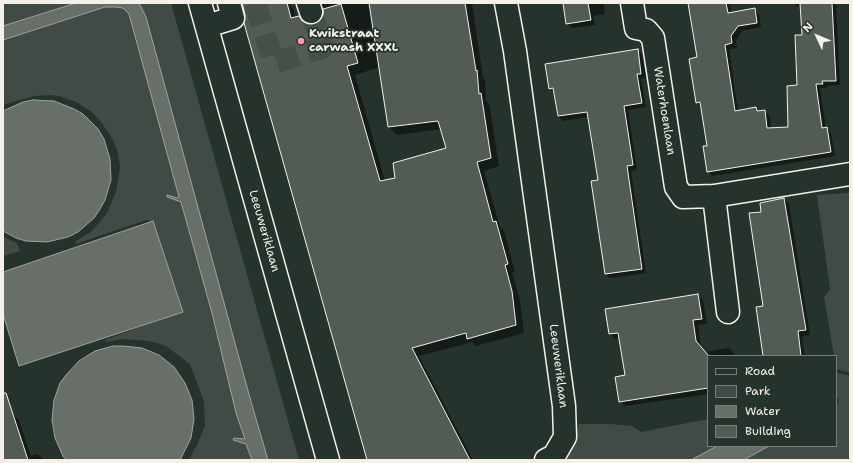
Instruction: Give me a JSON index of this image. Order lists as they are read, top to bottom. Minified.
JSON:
{"streets":{"street":["Waterhoenlaan","Leeuweriklaan"]},"places":["Kwikstraat carwash XXXL"],"legend":["Road","Park","Water","Building"],"north":"top left"}
